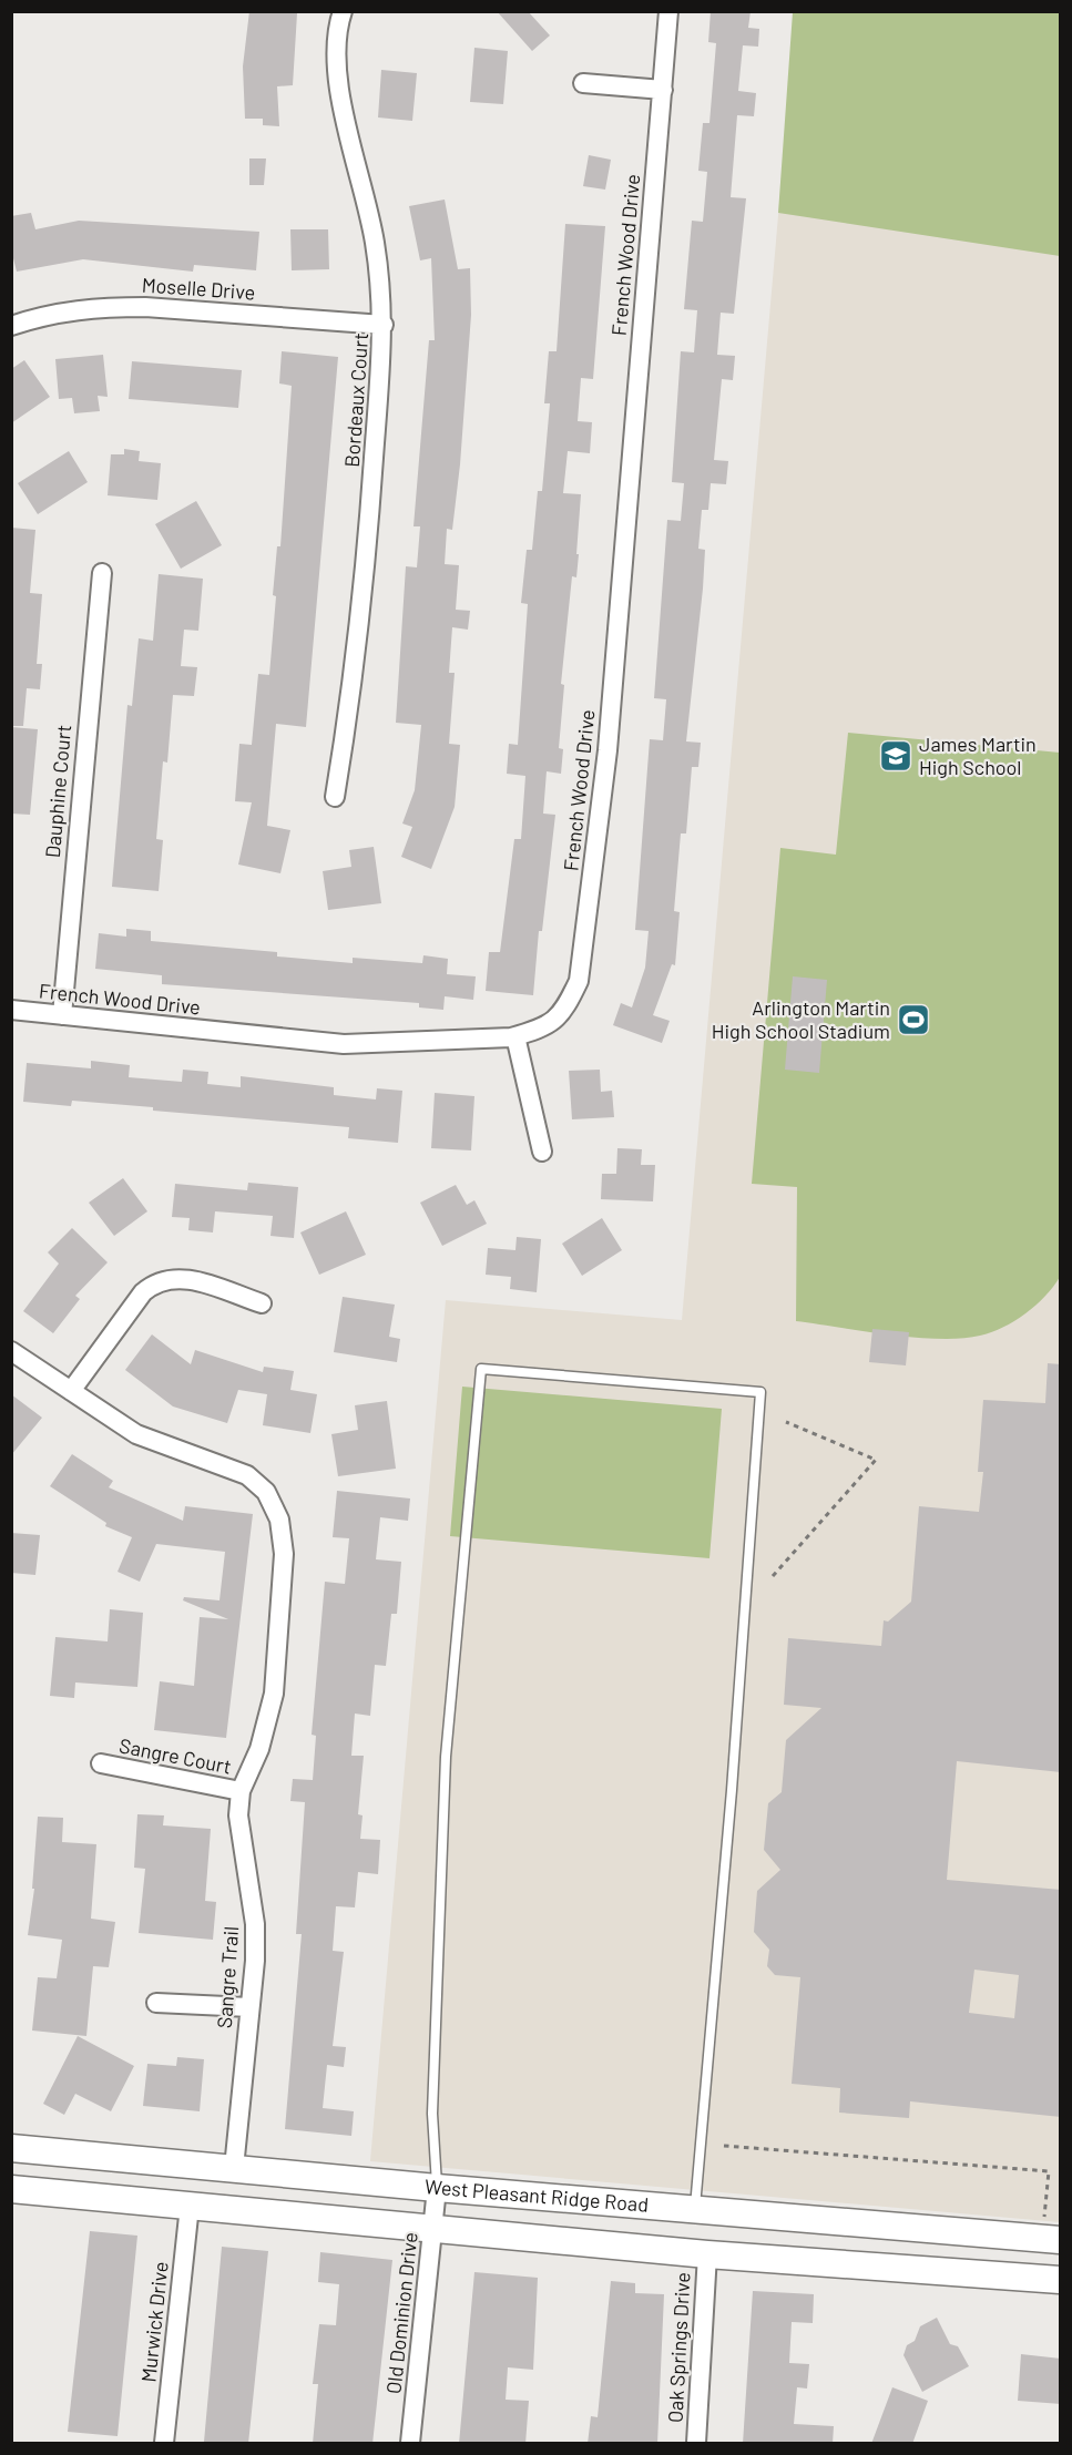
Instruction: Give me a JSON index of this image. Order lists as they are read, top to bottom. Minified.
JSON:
{"streets":{"main road":["West Pleasant Ridge Road"],"street":["French Wood Drive","Moselle Drive","Bordeaux Court","Dauphine Court","Sangre Court","Sangre Trail","Old Dominion Drive","Murwick Drive","Oak Springs Drive"]},"crossings":[["French Wood Drive","Dauphine Court"],["Moselle Drive","Bordeaux Court"],["Sangre Court","Sangre Trail"],["Sangre Trail","West Pleasant Ridge Road"],["West Pleasant Ridge Road","Old Dominion Drive"],["West Pleasant Ridge Road","Murwick Drive"],["West Pleasant Ridge Road","Oak Springs Drive"]],"places":{"school or university":["James Martin High School"],"sports":["Arlington Martin High School Stadium"]}}
